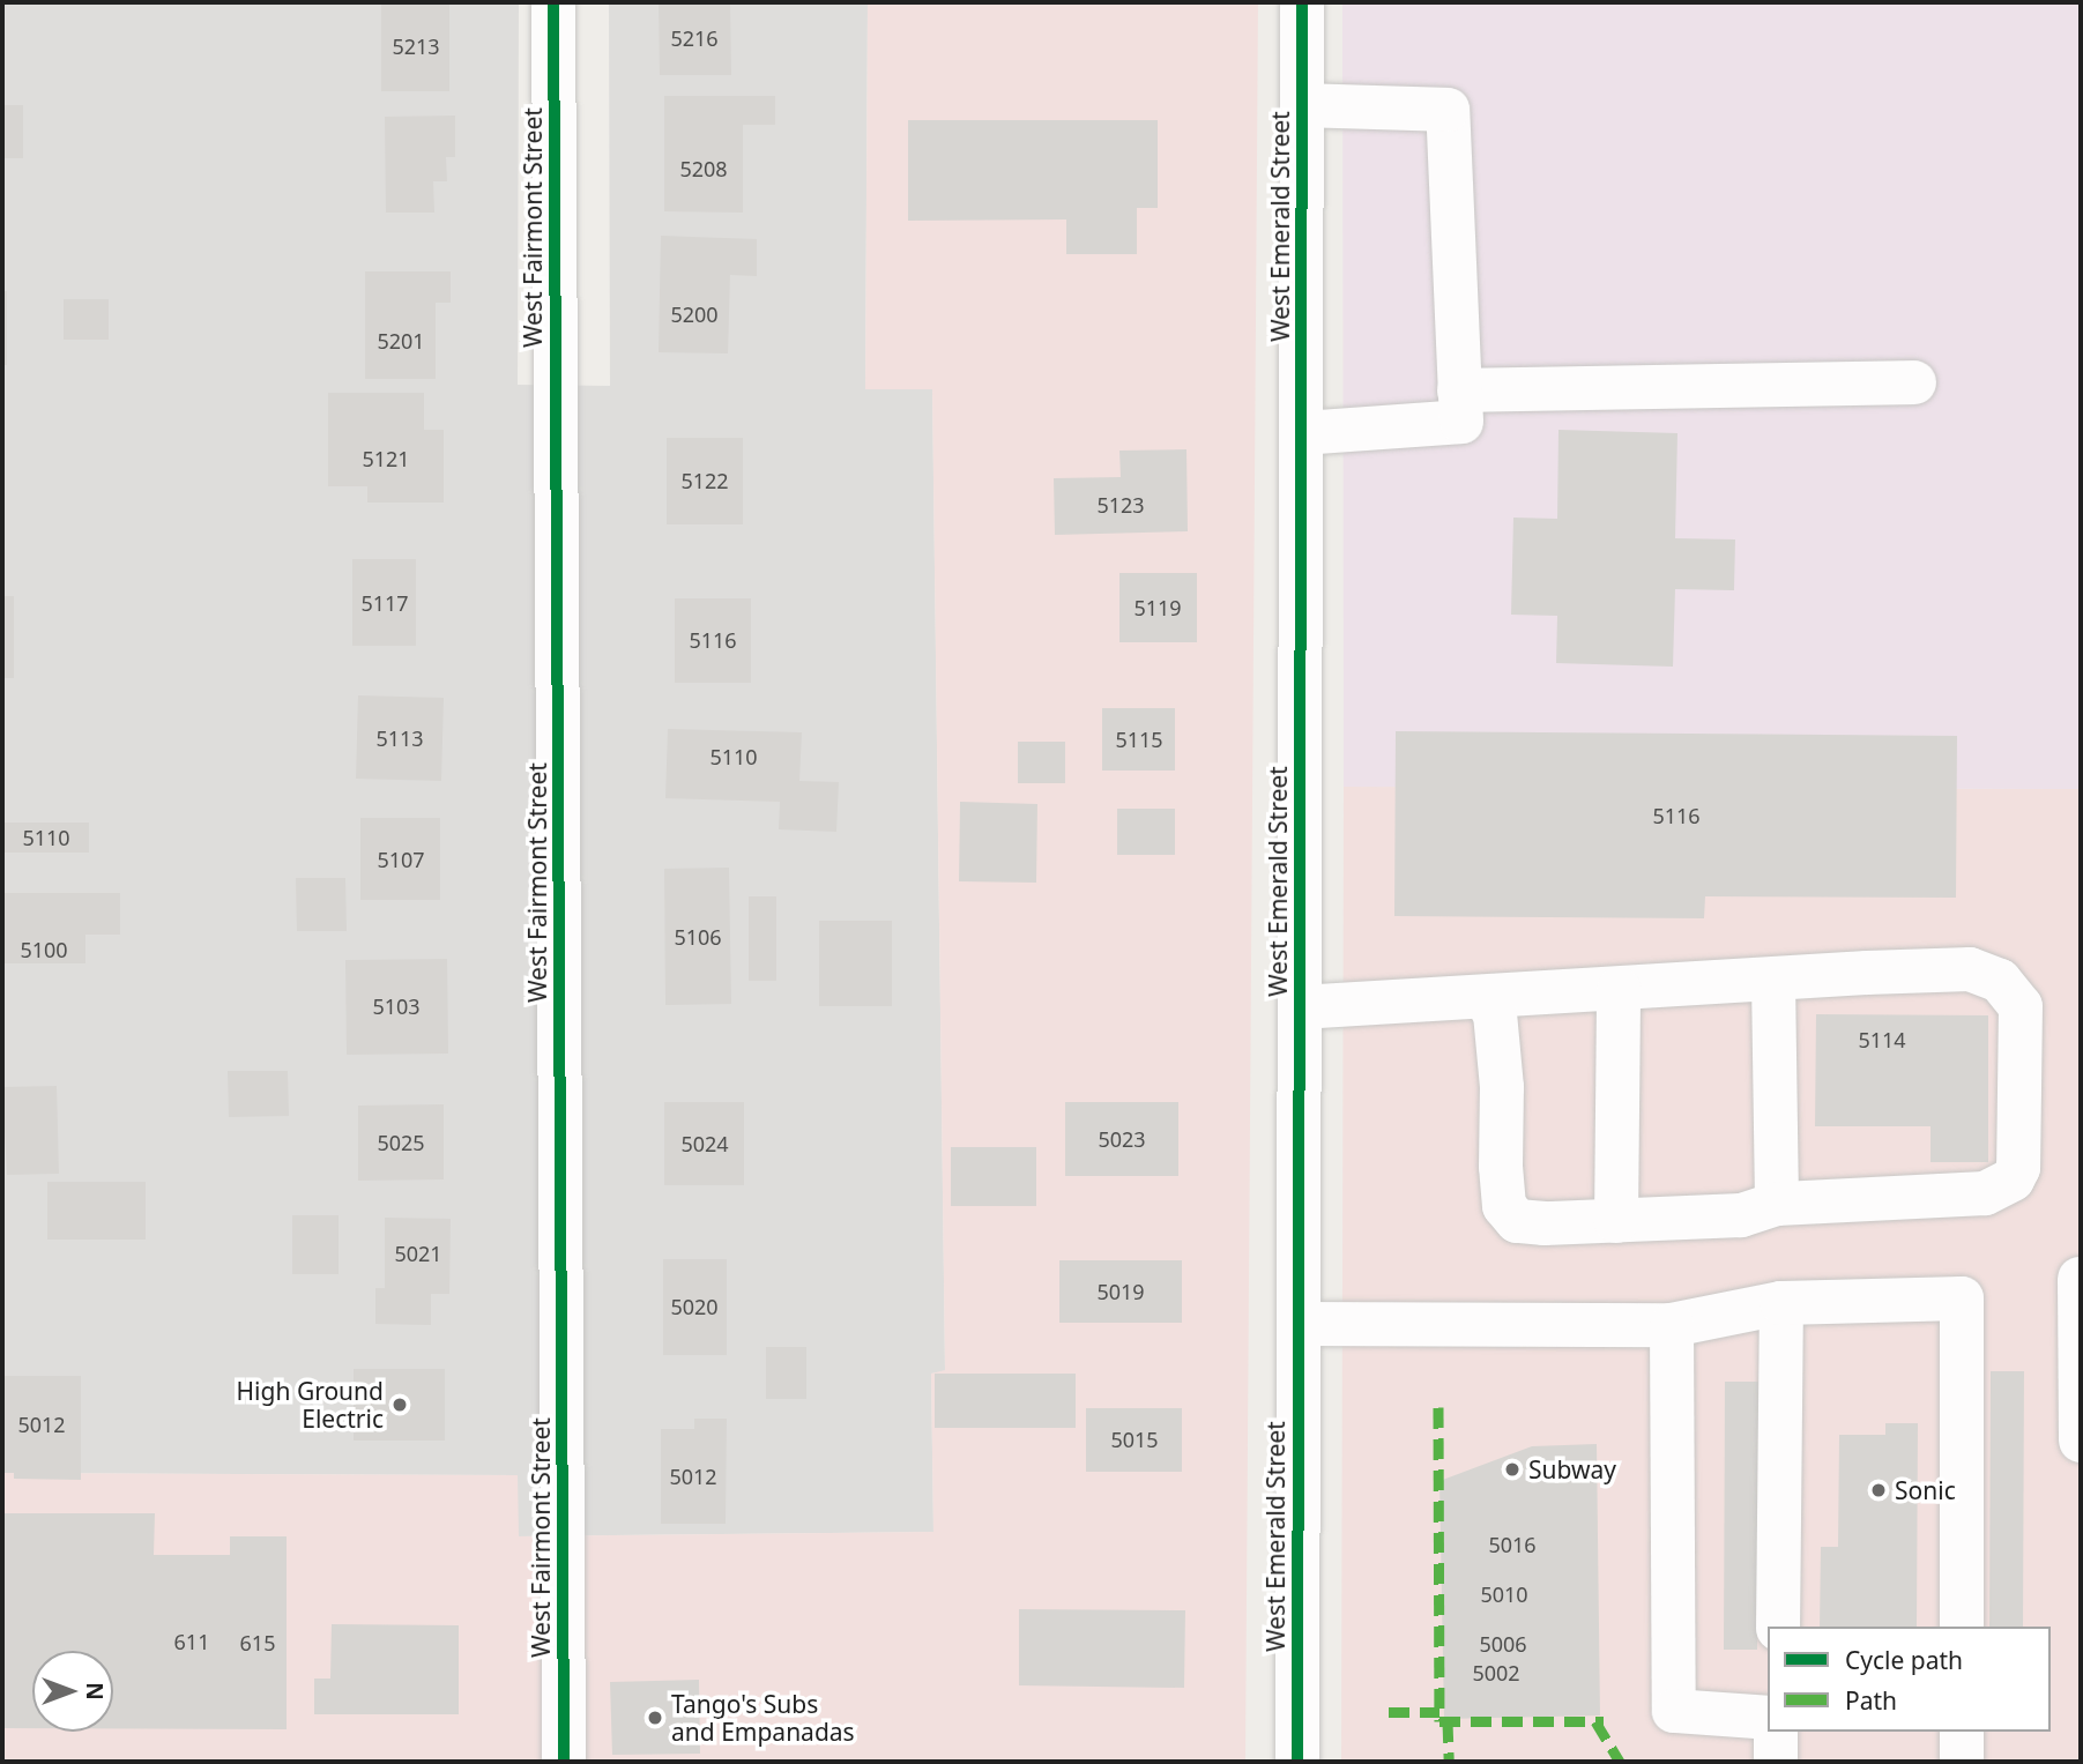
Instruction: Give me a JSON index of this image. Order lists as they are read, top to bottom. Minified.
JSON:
{"streets":{"street":["West Emerald Street","West Fairmont Street"]},"places":["High Ground Electric","Subway","Sonic","Tango's Subs and Empanadas"],"house_numbers":["5216","5213","5208","5200","5201","5121","5122","5123","5117","5119","5116","5113","5115","5110","5116","5110","5107","5106","5100","5103","5114","5023","5025","5024","5021","5019","5020","5012","5015","5012","5016","5010","611","615","5006","5002"],"legend":["Cycle path","Path"],"north":"right"}
